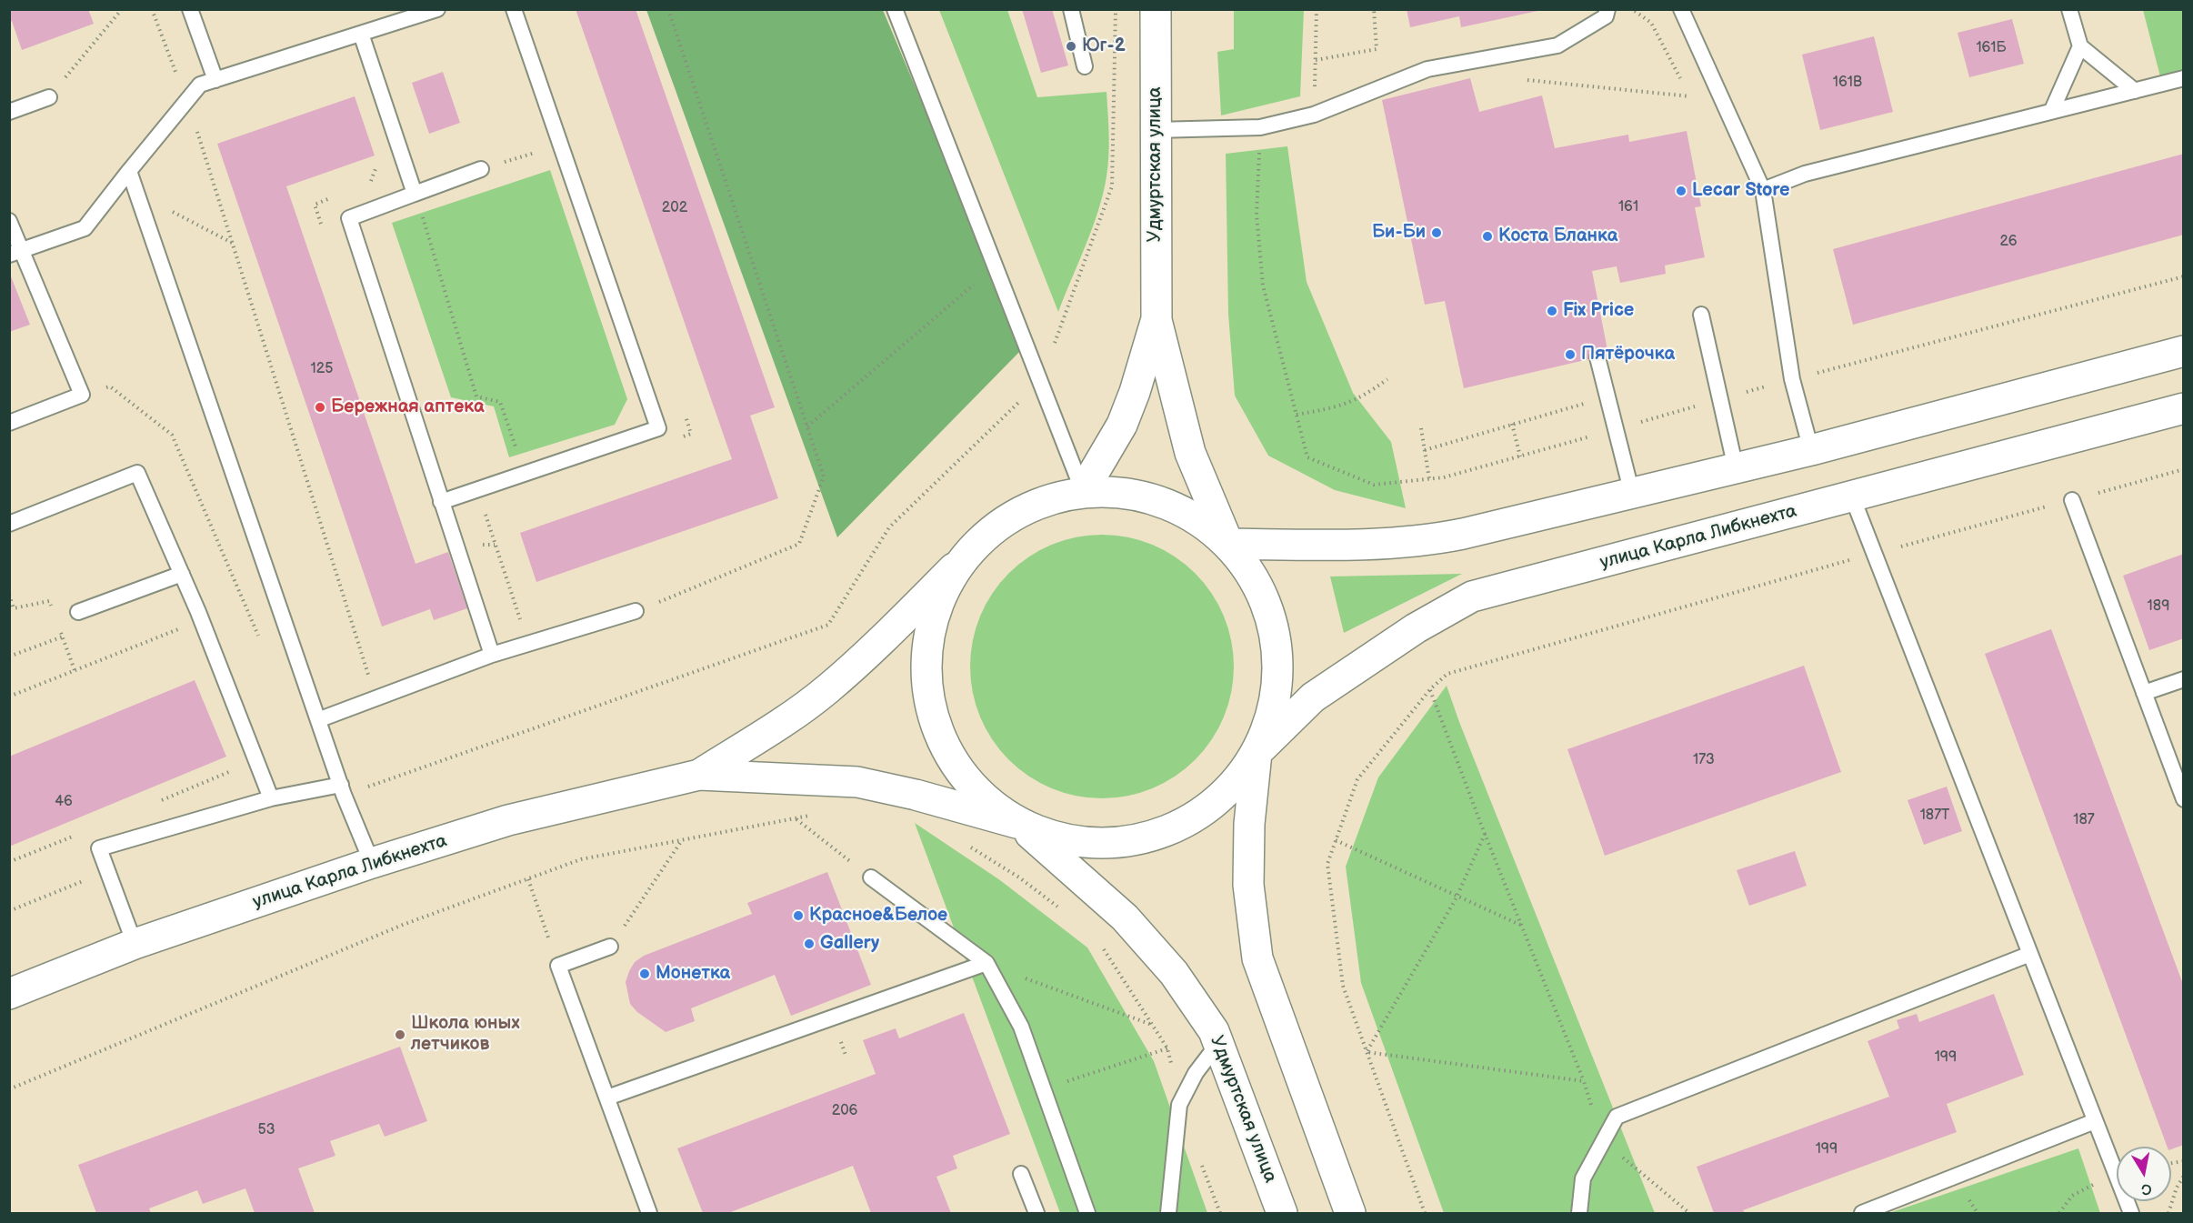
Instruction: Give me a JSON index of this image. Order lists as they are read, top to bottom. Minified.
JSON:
{"streets":{"main road":["Удмуртская улица","улица Карла Либкнехта"]},"crossings":[["Удмуртская улица","улица Карла Либкнехта"]],"places":["Юг-2","Lecar Store","Би-Би","Коста Бланка","Fix Price","Пятёрочка","Бережная аптека","Красное&Белое","Gallery","Монетка","Школа юных летчиков"],"house_numbers":["161Б","161В","161","202","26","125","189","173","46","187Т","187","199","206","53","199"],"north":"bottom"}
